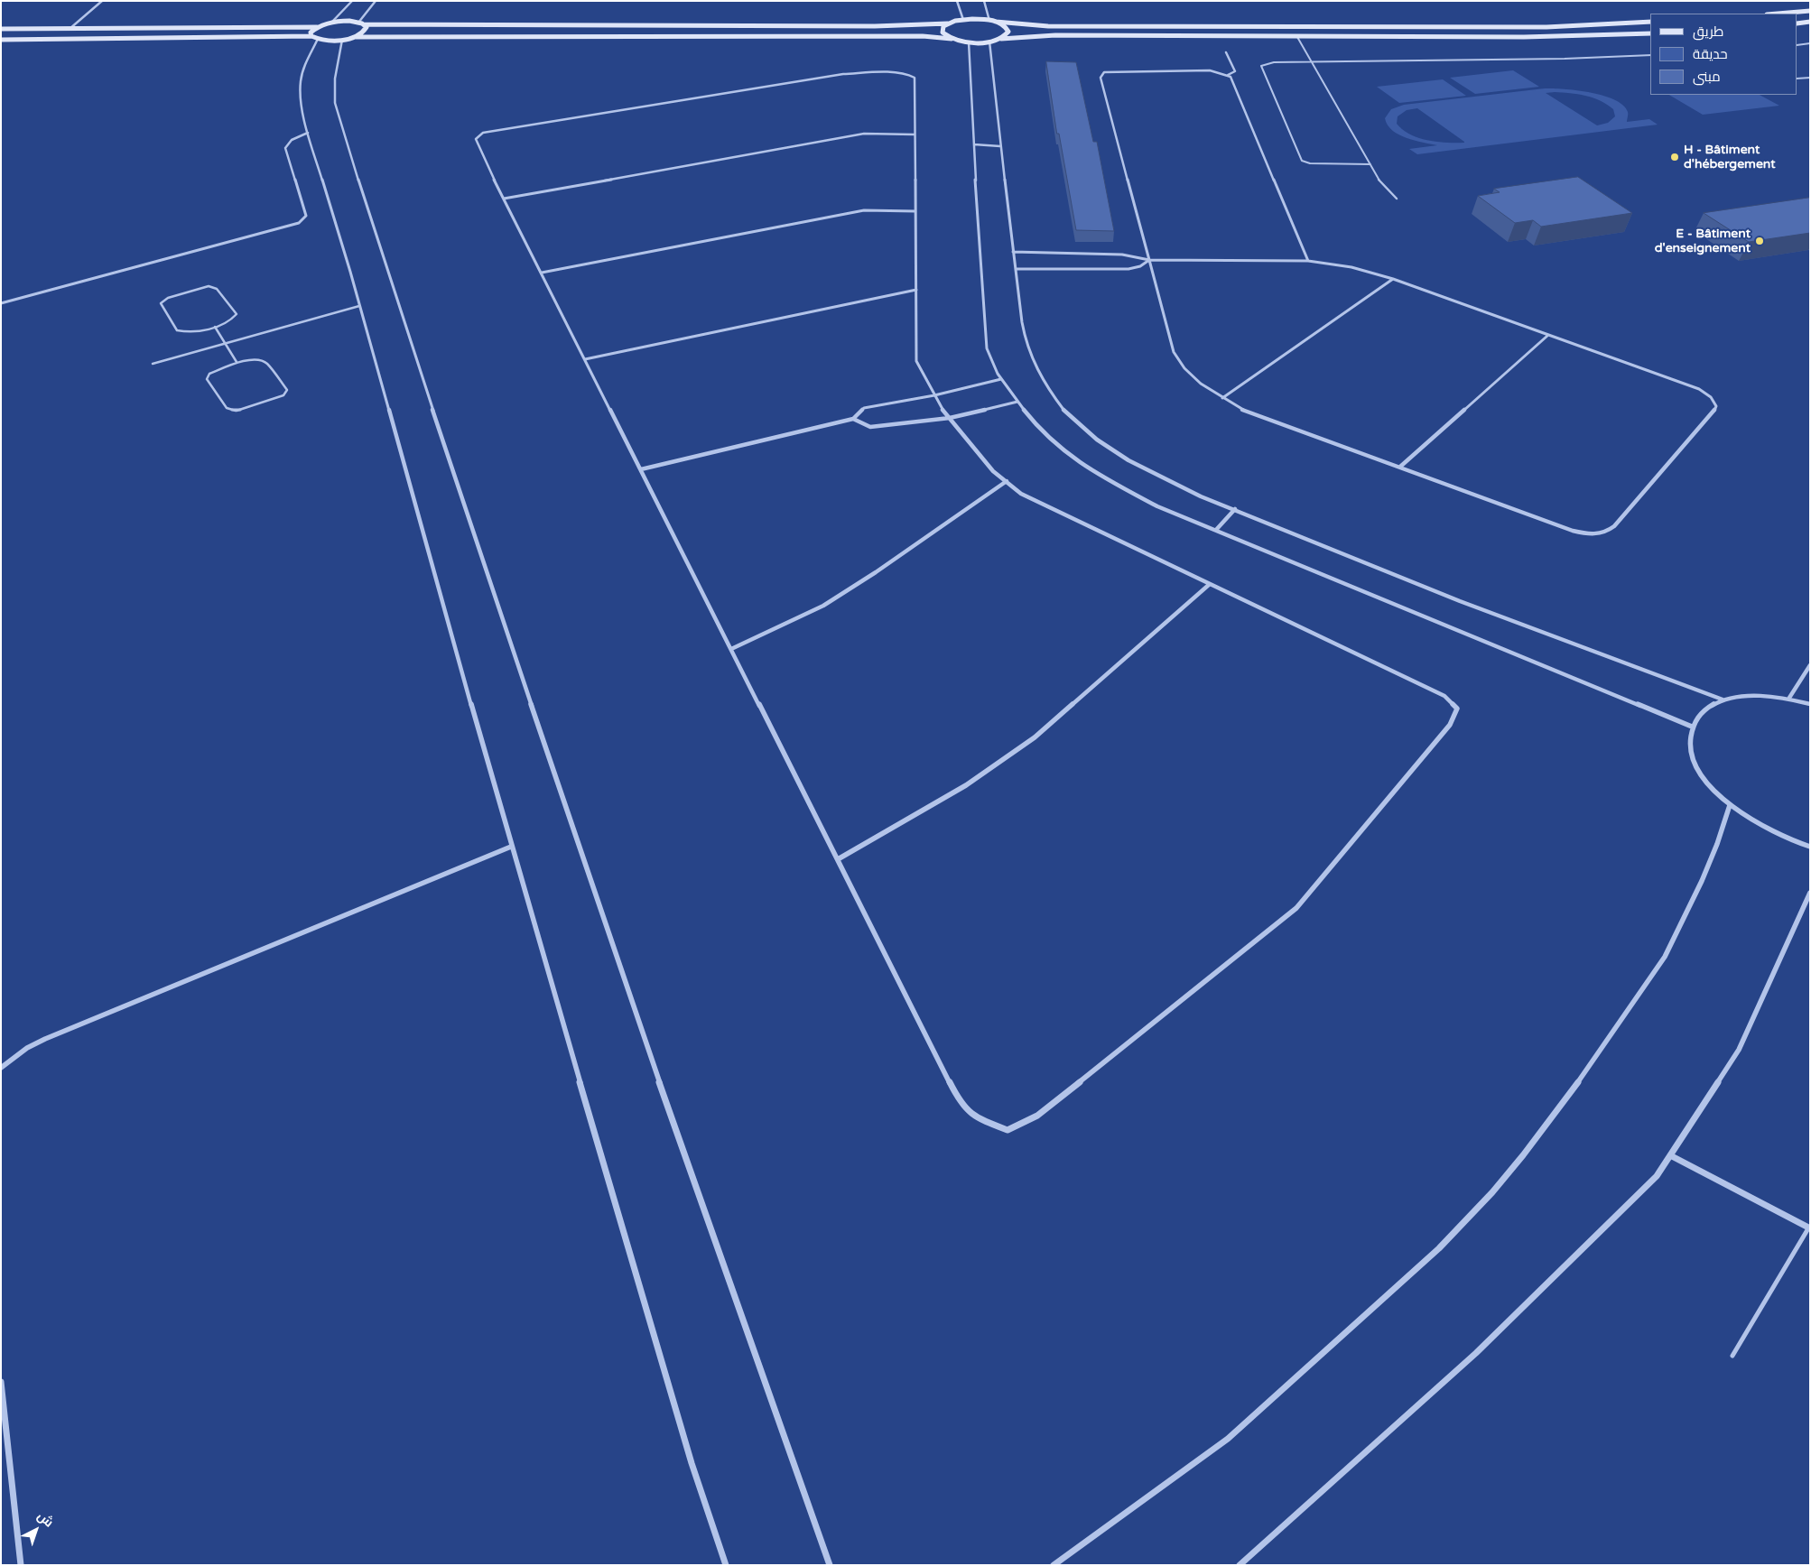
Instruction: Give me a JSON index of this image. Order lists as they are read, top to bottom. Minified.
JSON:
{"places":["H - Bâtiment d'hébergement","E - Bâtiment d'enseignement"],"legend":["طريق","حديقة","مبنى"],"north":"top right"}
